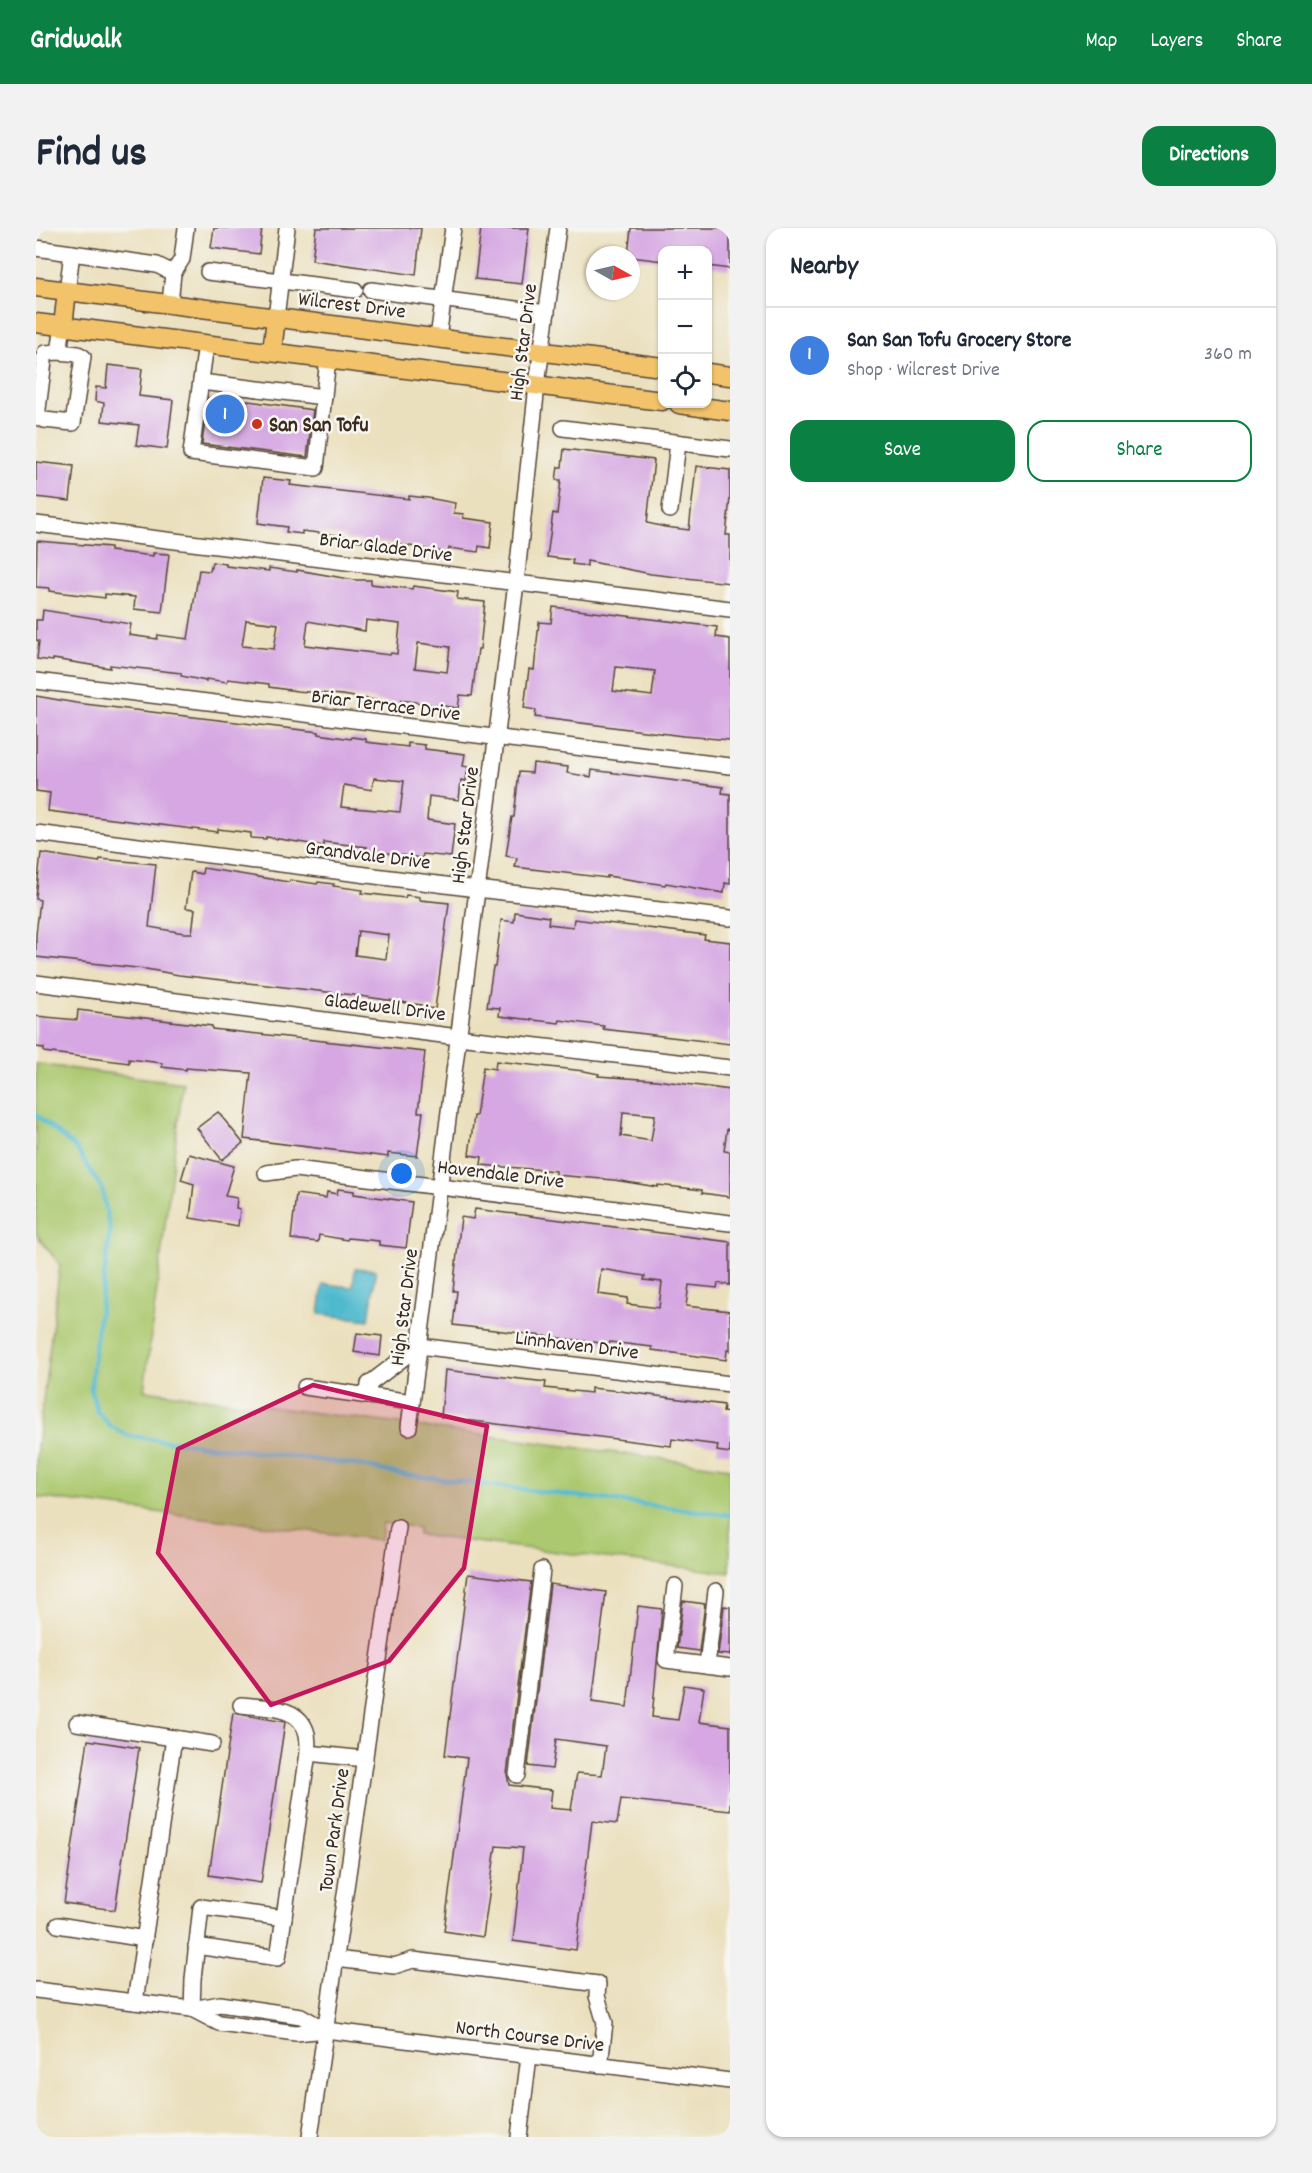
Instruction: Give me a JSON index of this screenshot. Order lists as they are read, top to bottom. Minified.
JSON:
{"streets":{"main road":["Wilcrest Drive"],"street":["High Star Drive","Briar Glade Drive","Briar Terrace Drive","Grandvale Drive","Gladewell Drive","Havendale Drive","Linnhaven Drive","Town Park Drive","North Course Drive"]},"crossings":[["Wilcrest Drive","High Star Drive"],["High Star Drive","Briar Glade Drive"],["High Star Drive","Briar Terrace Drive"],["High Star Drive","Grandvale Drive"],["High Star Drive","Gladewell Drive"],["High Star Drive","Havendale Drive"],["High Star Drive","Linnhaven Drive"],["Town Park Drive","North Course Drive"]],"places":["San San Tofu"],"north":"right","page":{"header":"Gridwalk","nav":["Map","Layers","Share"],"title":"Find us","buttons":["Directions",["Save","Share"]],"heading":"Nearby","map_buttons":["+","−"],"list":[{"mark":"1","name":"San San Tofu Grocery Store","note":"Shop · Wilcrest Drive","value":"360 m"}],"pins":"1"}}
